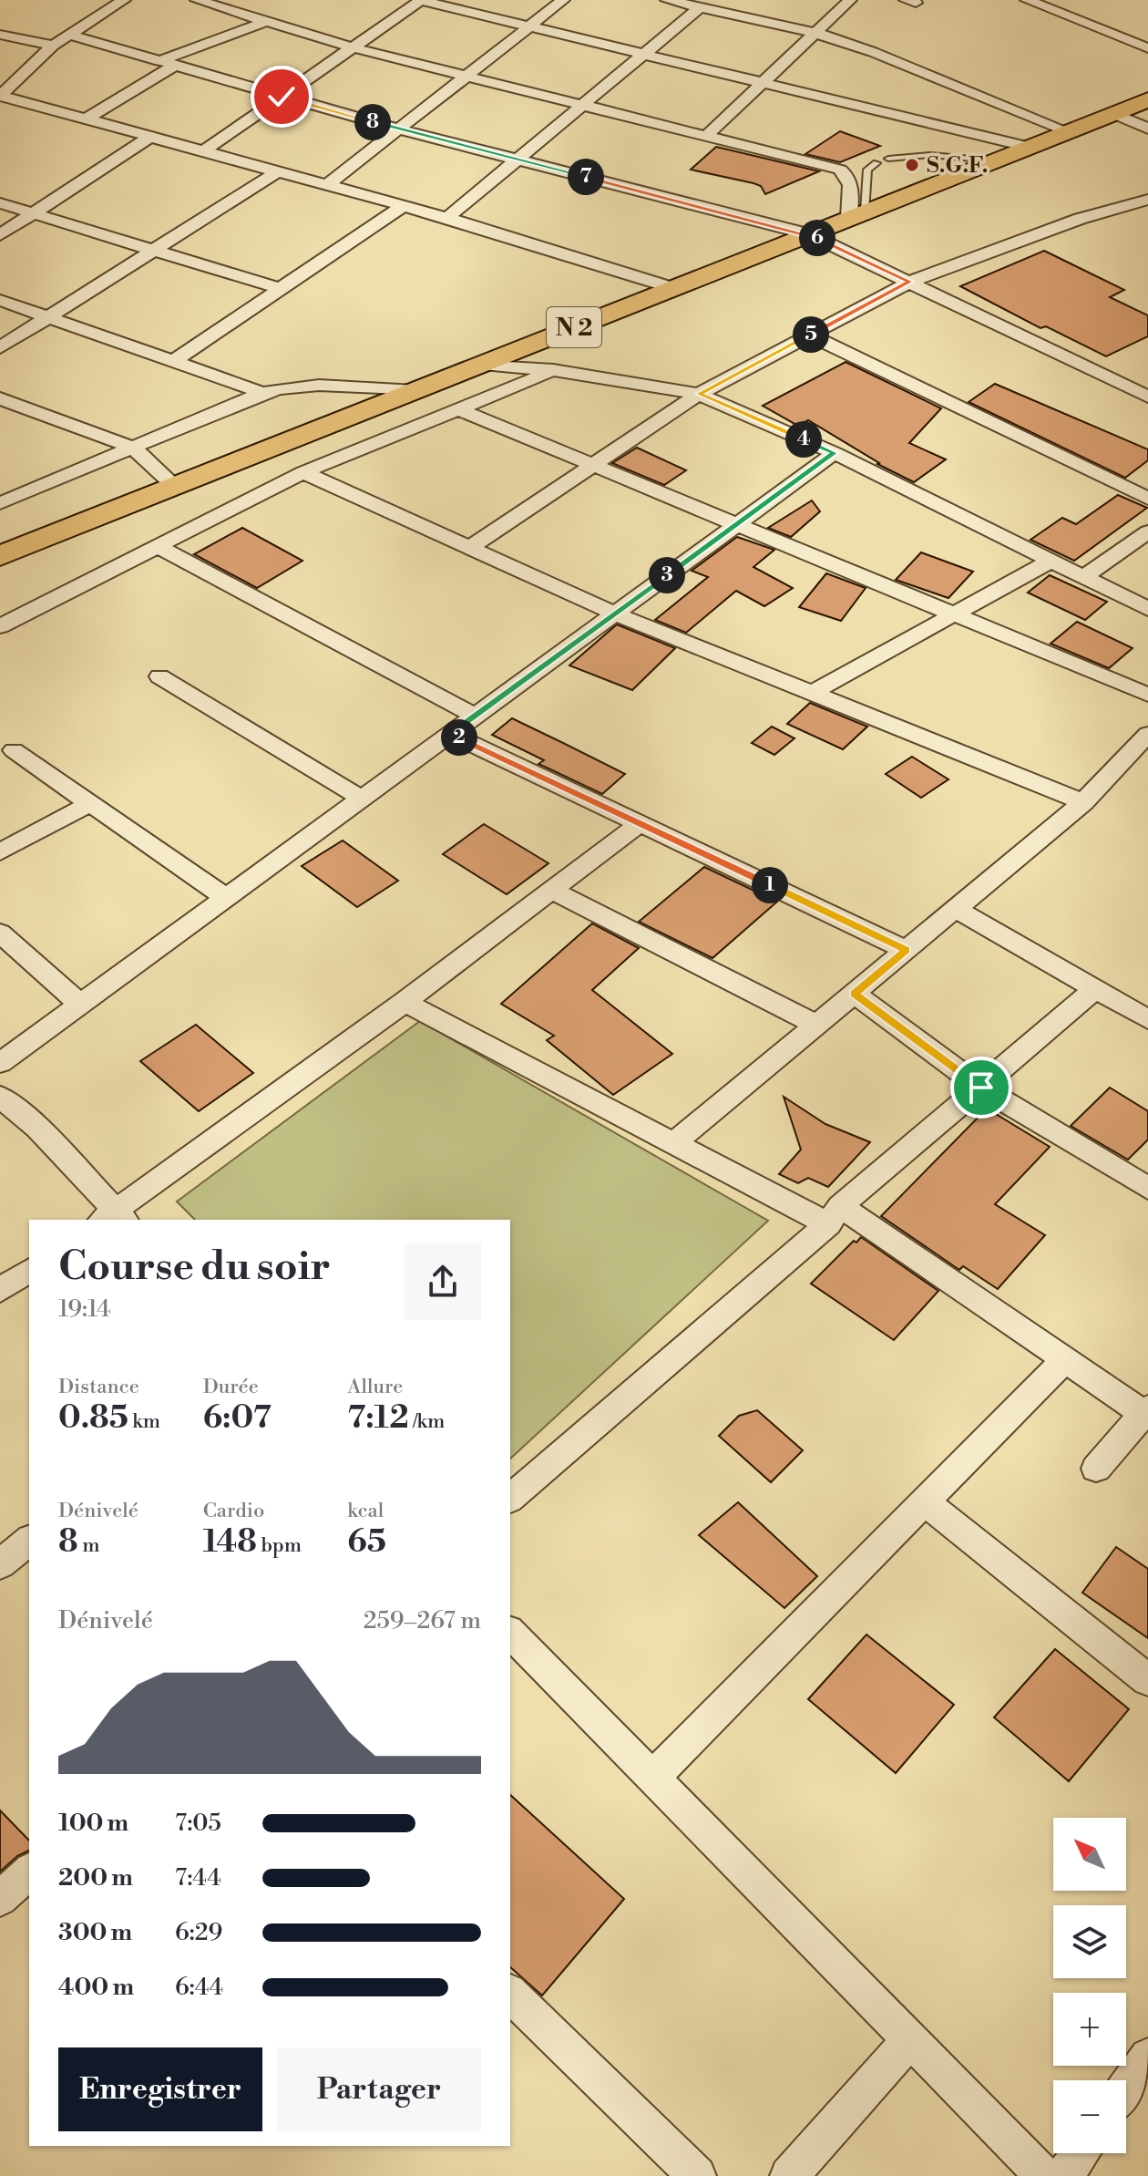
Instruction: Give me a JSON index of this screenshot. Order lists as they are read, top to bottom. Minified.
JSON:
{"streets":{"highway":["N 2"]},"places":["S.G.F."],"north":"top left","page":{"pins":["8","7","6","5","4","3","2","1"],"heading":["Course du soir","19:14"],"stats":[["Distance","0.85 km"],["Durée","6:07"],["Allure","7:12 /km"],["Dénivelé","8 m"],["Cardio","148 bpm"],["kcal","65"]],"chart":["Dénivelé","259–267 m"],"list":[{"name":"100 m","note":"7:05"},{"name":"200 m","note":"7:44"},{"name":"300 m","note":"6:29"},{"name":"400 m","note":"6:44"}],"map_buttons":["+","−"],"buttons":["Enregistrer","Partager"]}}
